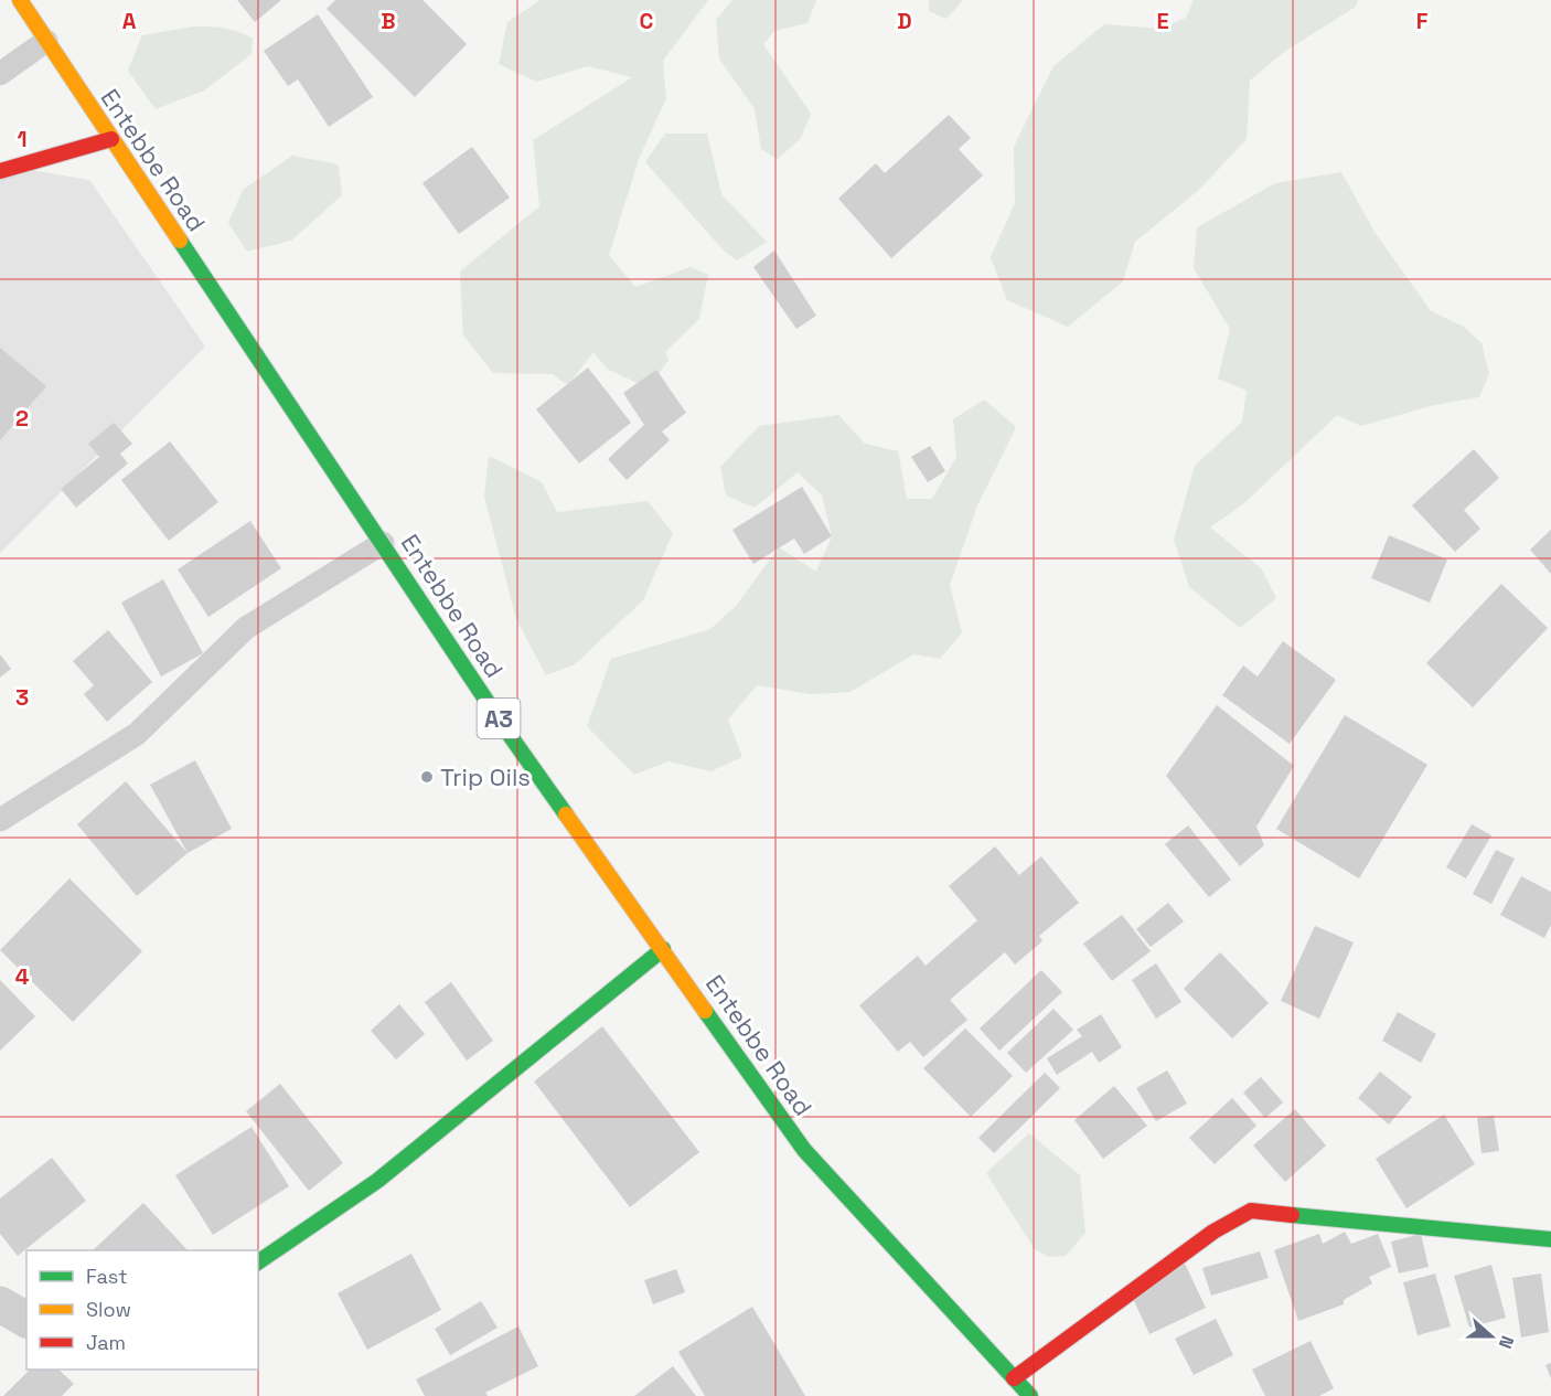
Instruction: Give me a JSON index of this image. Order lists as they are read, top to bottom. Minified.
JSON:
{"streets":{"main road":["Entebbe Road","A3"]},"places":["Trip Oils"],"legend":["Fast","Slow","Jam"],"north":"right","grid":{"columns":["A","B","C","D","E","F"],"rows":["1","2","3","4"]}}
